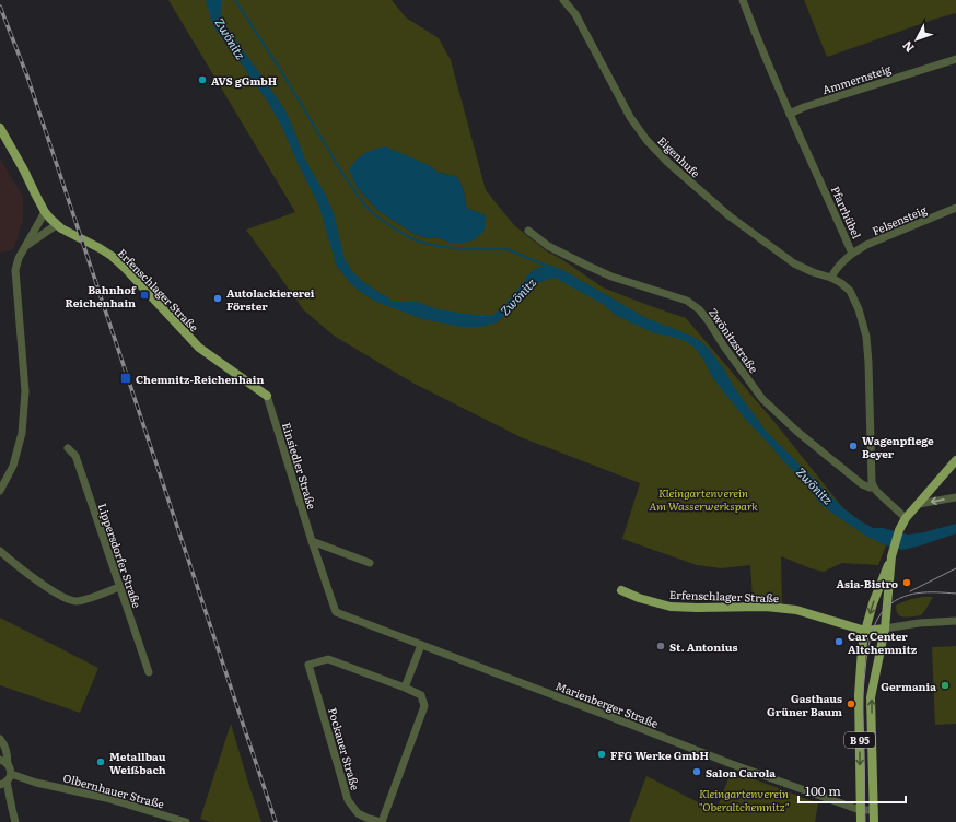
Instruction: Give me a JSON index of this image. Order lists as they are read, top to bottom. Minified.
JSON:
{"streets":{"main road":["Erfenschlager Straße","B 95"],"street":["Ammernsteig","Eigenhufe","Pfarrhübel","Felsensteig","Zwönitzstraße","Einsiedler Straße","Lippersdorfer Straße","Marienberger Straße","Pockauer Straße","Olbernhauer Straße"]},"crossings":[["Ammernsteig","Pfarrhübel"],["Eigenhufe","Pfarrhübel"],["Pfarrhübel","Felsensteig"],["Erfenschlager Straße","Einsiedler Straße"],["Erfenschlager Straße","B 95"],["Einsiedler Straße","Marienberger Straße"],["Marienberger Straße","B 95"]],"water":["Zwönitz"],"parks":["Kleingartenverein Am Wasserwerkspark","Kleingartenverein \"Oberaltchemnitz\""],"places":{"other":["AVS gGmbH","Autolackiererei Förster","Wagenpflege Beyer","Asia-Bistro","Car Center Altchemnitz","St. Antonius","Germania","Gasthaus Grüner Baum","FFG Werke GmbH","Metallbau Weißbach","Salon Carola"],"transit":["Bahnhof Reichenhain","Chemnitz-Reichenhain"]},"scale_bar":"100 m","north":"bottom left"}
